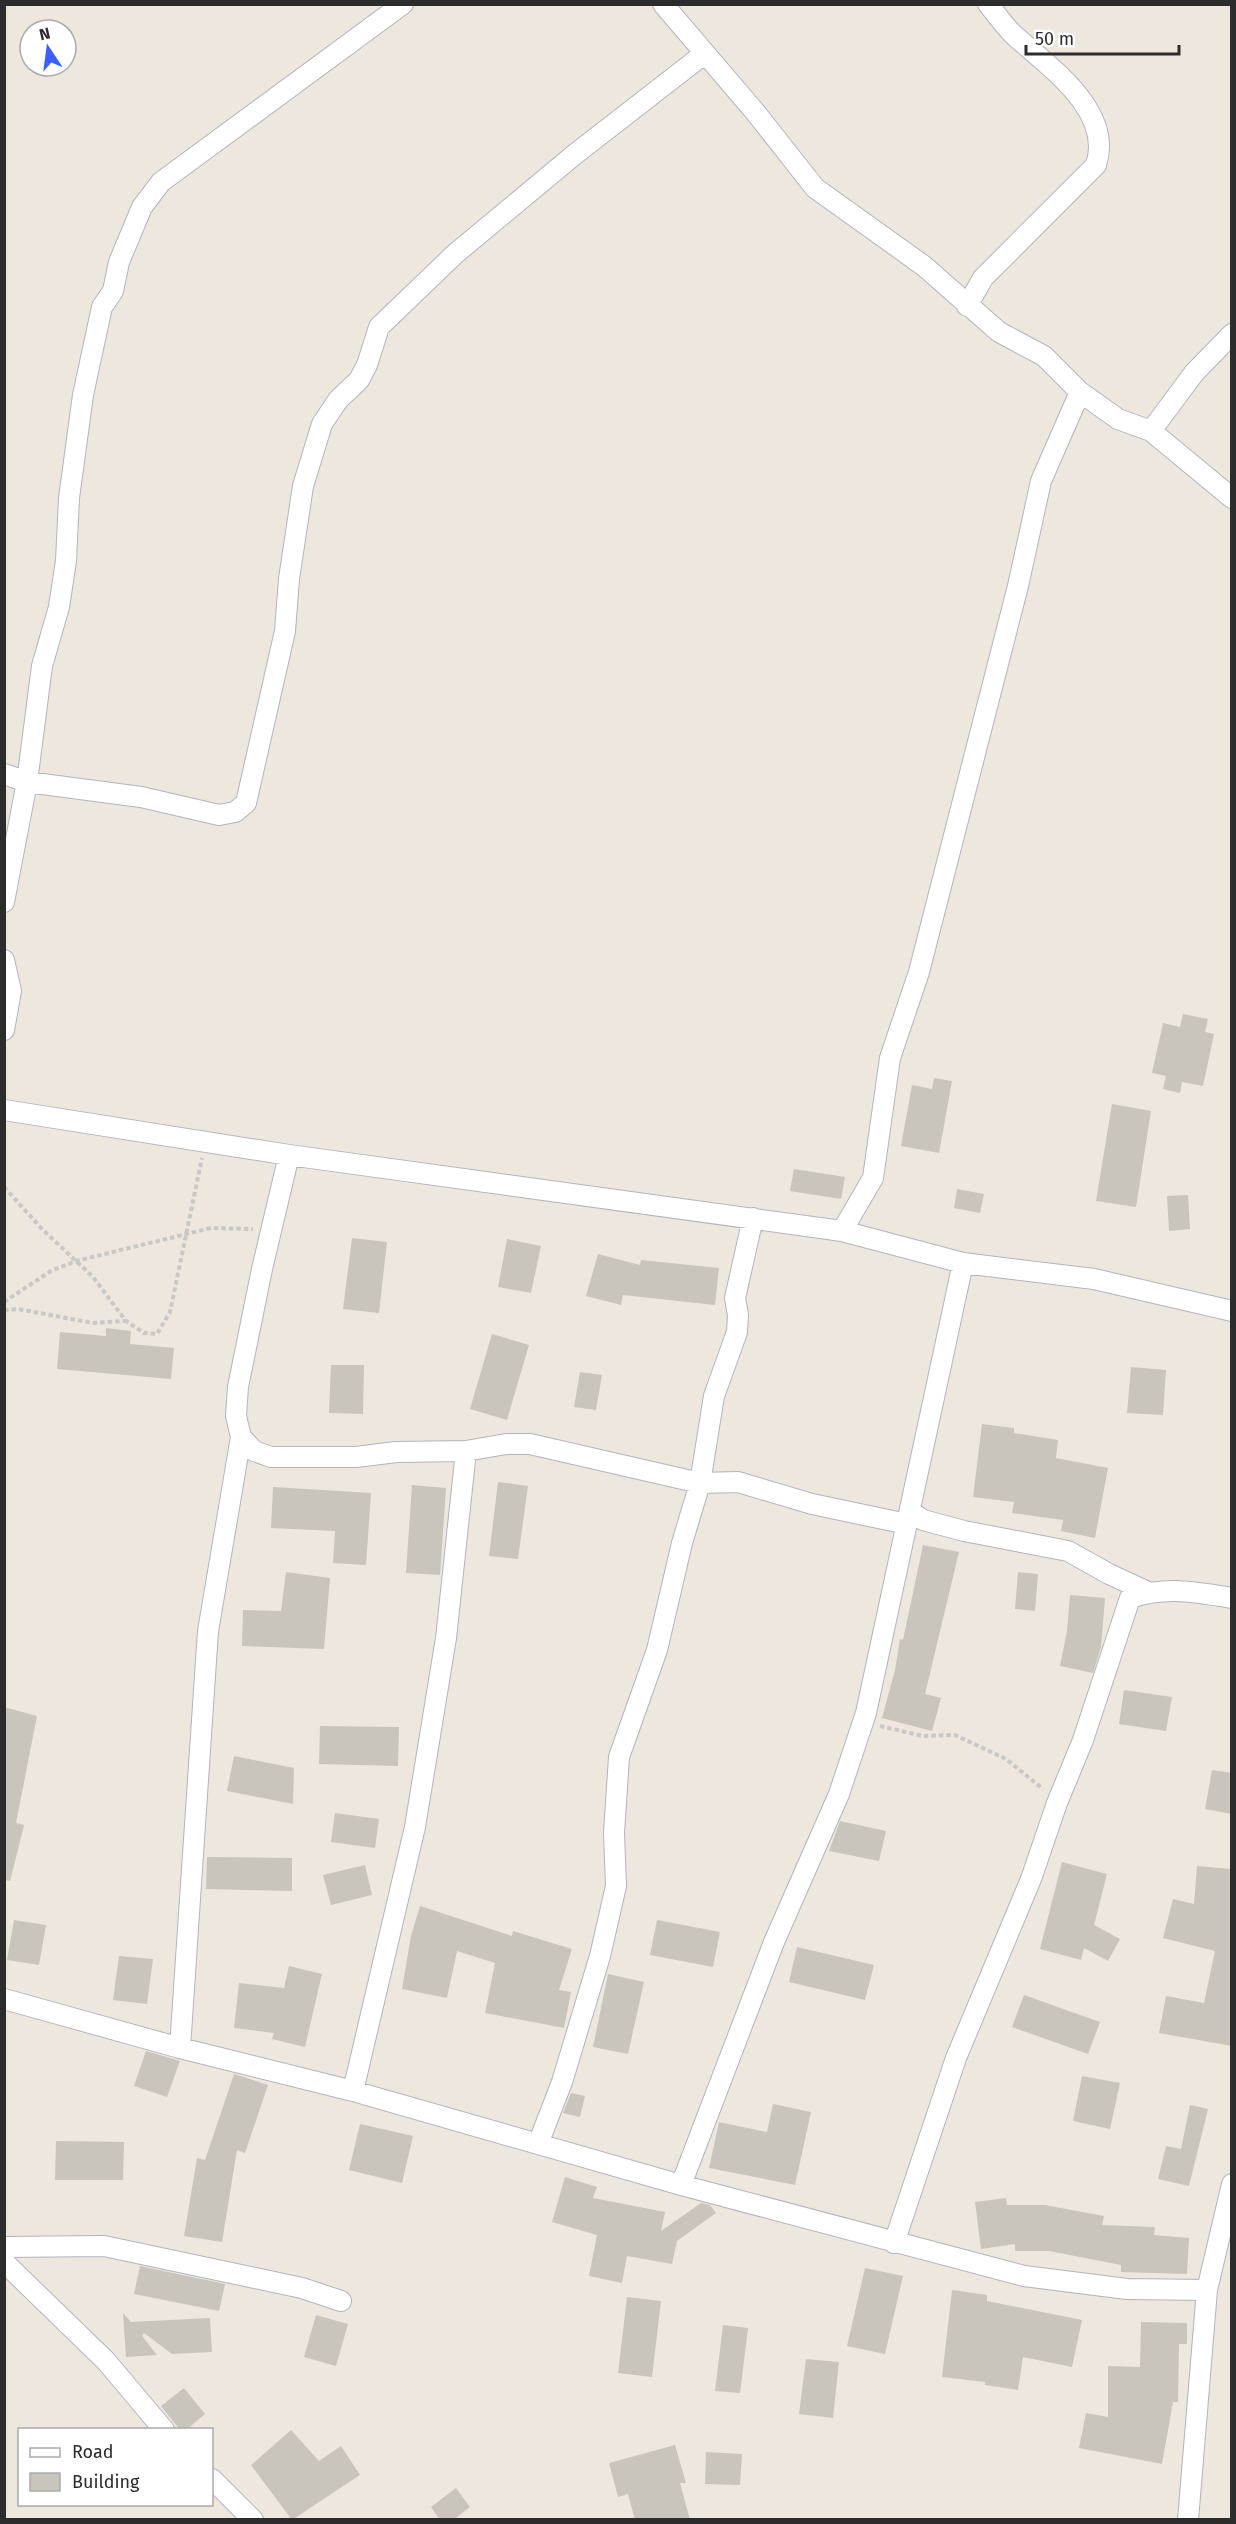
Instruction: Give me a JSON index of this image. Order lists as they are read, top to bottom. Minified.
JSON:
{"legend":["Road","Building"],"scale_bar":"50 m","north":"top"}
